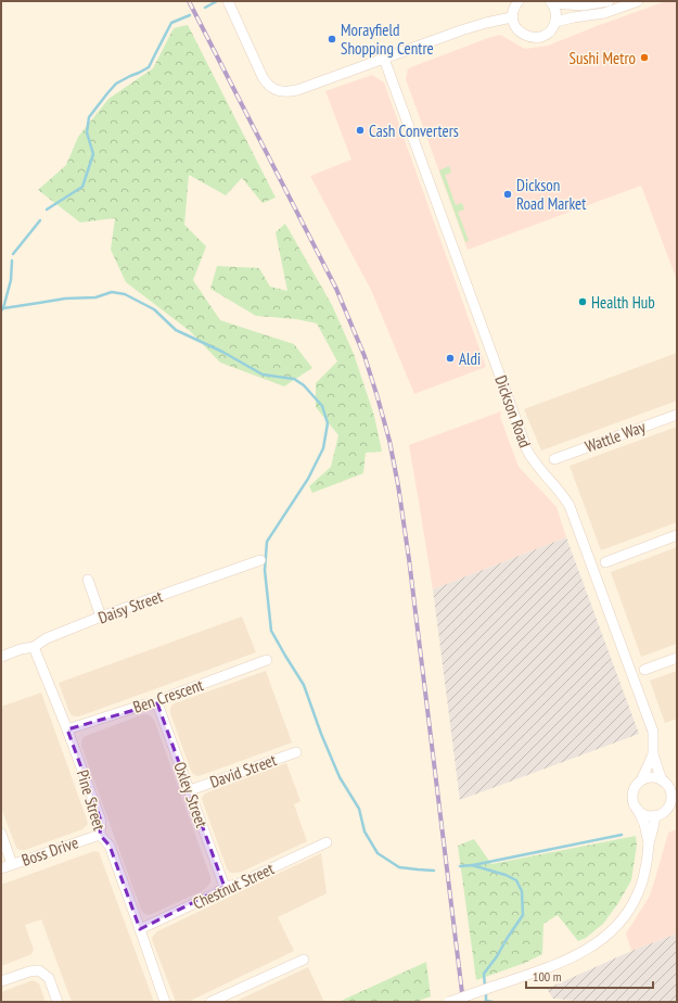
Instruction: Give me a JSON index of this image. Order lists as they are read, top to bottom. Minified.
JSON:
{"streets":{"street":["Dickson Road","Wattle Way","Daisy Street","Ben Crescent","David Street","Oxley Street","Pine Street","Boss Drive","Chestnut Street"]},"crossings":[["Daisy Street","Pine Street"],["Ben Crescent","Oxley Street"],["Ben Crescent","Pine Street"],["David Street","Oxley Street"],["Oxley Street","Chestnut Street"],["Pine Street","Boss Drive"],["Pine Street","Chestnut Street"]],"places":["Morayfield Shopping Centre","Sushi Metro","Cash Converters","Dickson Road Market","Health Hub","Aldi"],"scale_bar":"100 m"}
